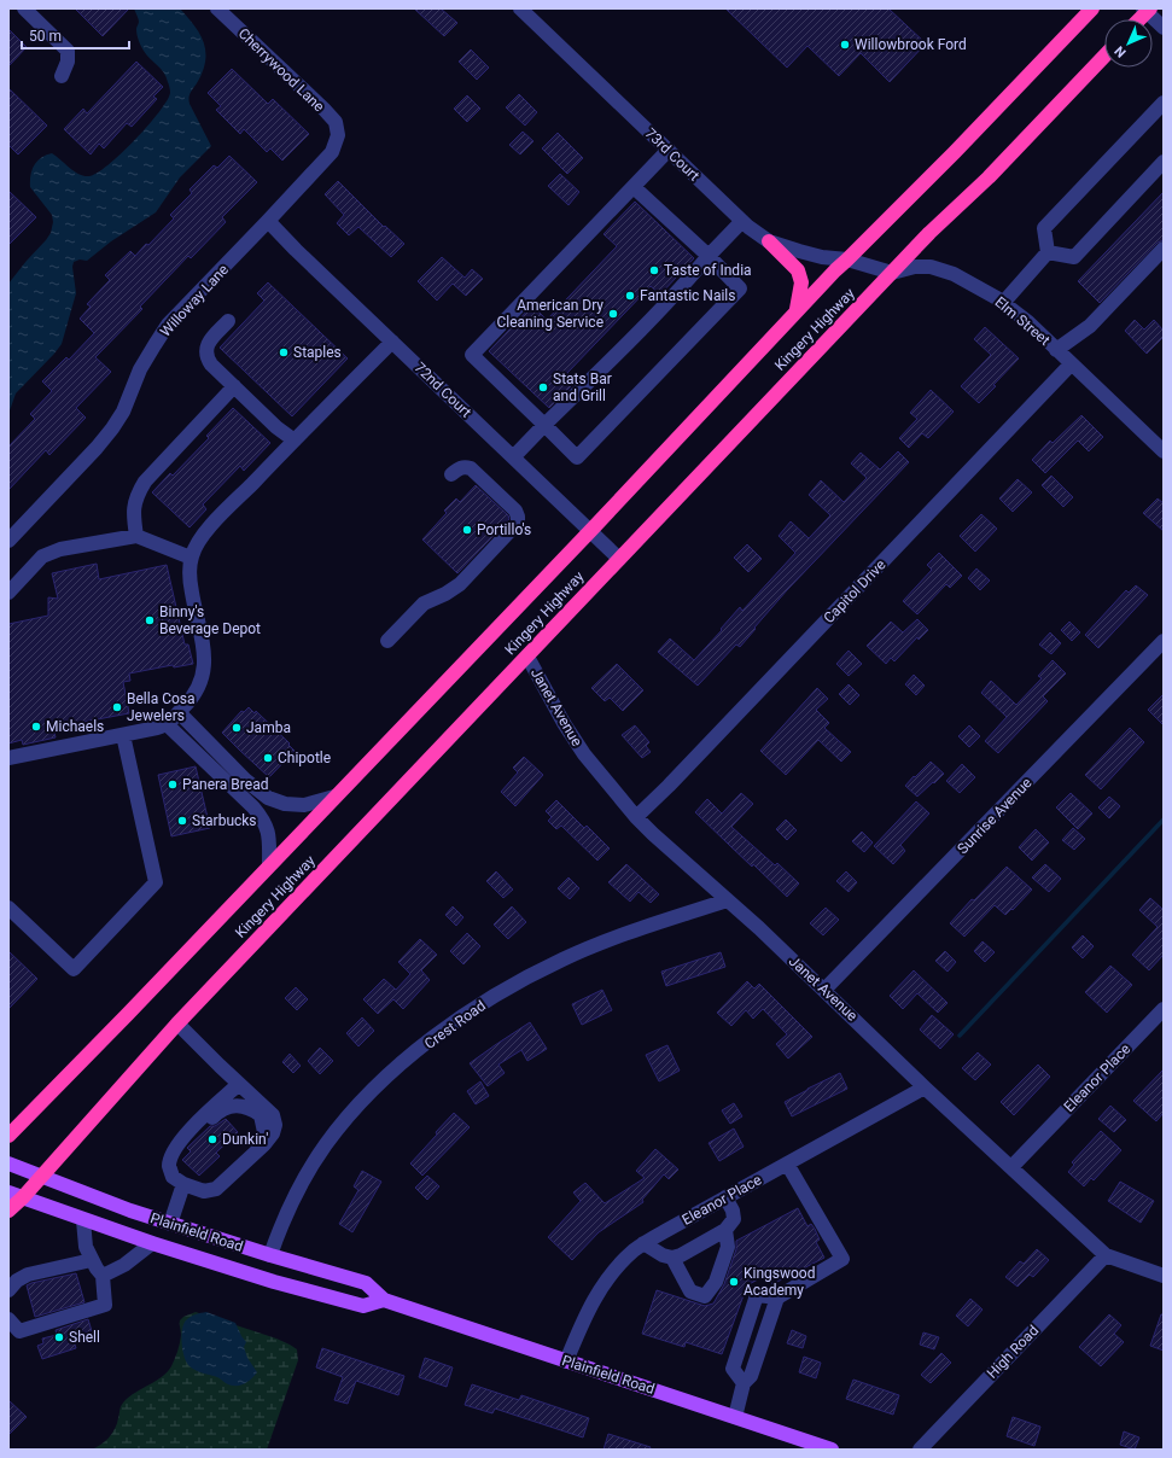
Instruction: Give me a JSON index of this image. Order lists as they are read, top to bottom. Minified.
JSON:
{"streets":{"highway":["Kingery Highway"],"main road":["Plainfield Road"],"street":["Cherrywood Lane","73rd Court","Willoway Lane","Elm Street","72nd Court","Capitol Drive","Janet Avenue","Sunrise Avenue","Crest Road","Eleanor Place","High Road"]},"crossings":[["Cherrywood Lane","Willoway Lane"],["73rd Court","Kingery Highway"],["Willoway Lane","72nd Court"],["Elm Street","Kingery Highway"],["Elm Street","Capitol Drive"],["Kingery Highway","72nd Court"],["Kingery Highway","Janet Avenue"],["Kingery Highway","Plainfield Road"],["Capitol Drive","Janet Avenue"],["Janet Avenue","Sunrise Avenue"],["Janet Avenue","Crest Road"],["Janet Avenue","Eleanor Place"],["Janet Avenue","High Road"],["Crest Road","Plainfield Road"],["Eleanor Place","Plainfield Road"]],"places":["Willowbrook Ford","Taste of India","Fantastic Nails","American Dry Cleaning Service","Staples","Stats Bar and Grill","Portillo's","Binny's Beverage Depot","Bella Cosa Jewelers","Michaels","Jamba","Chipotle","Panera Bread","Starbucks","Dunkin'","Kingswood Academy","Shell"],"scale_bar":"50 m","north":"bottom left"}
